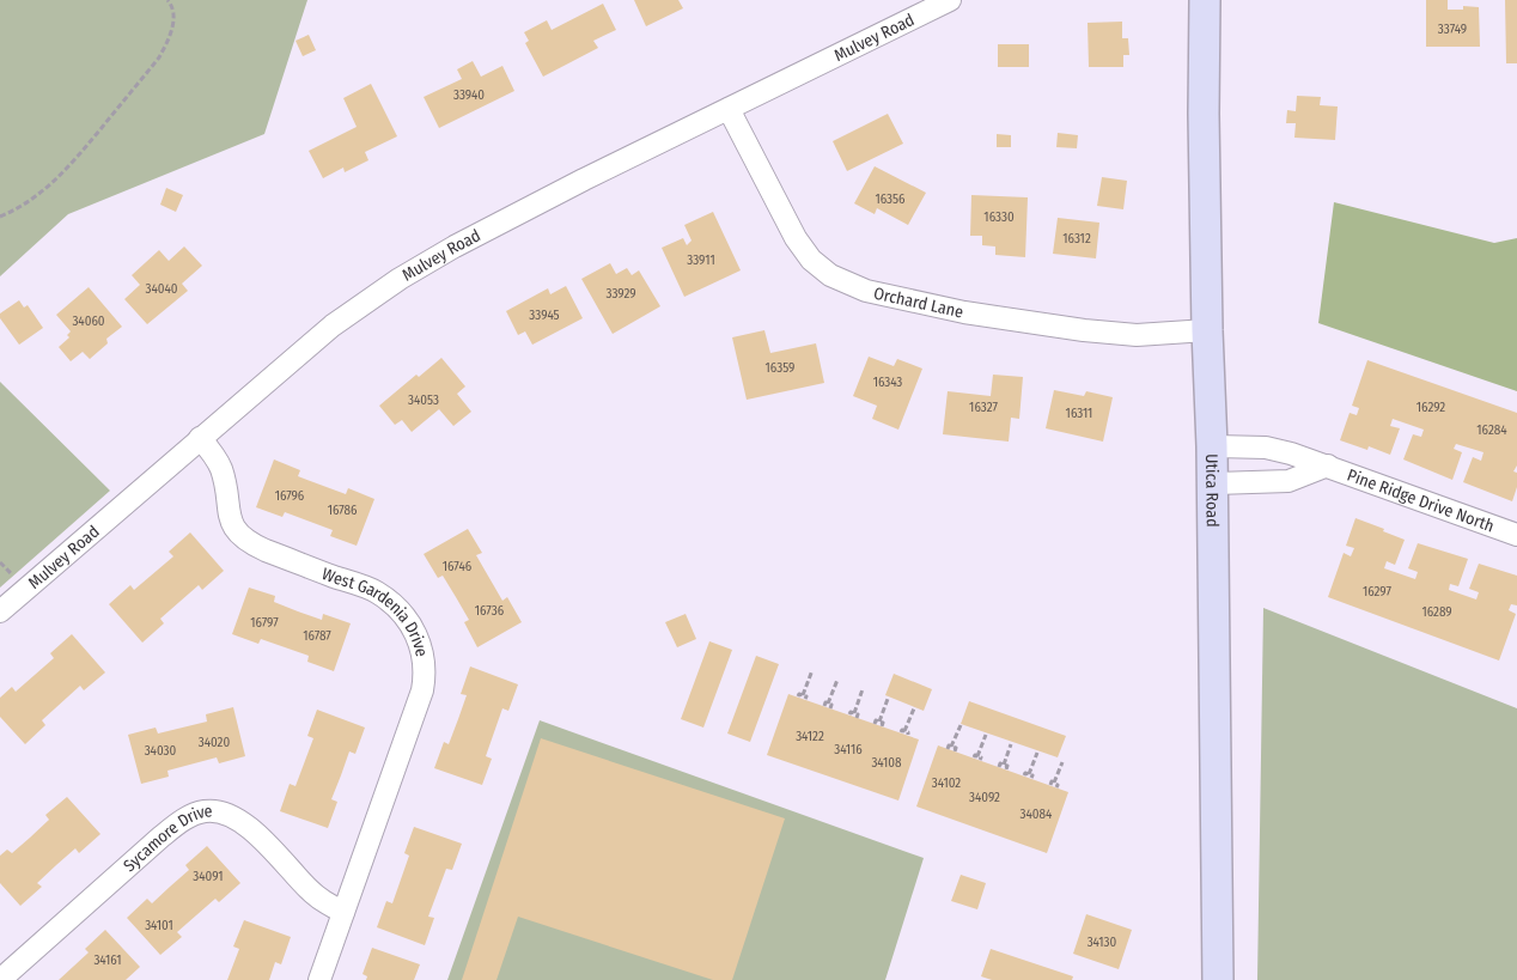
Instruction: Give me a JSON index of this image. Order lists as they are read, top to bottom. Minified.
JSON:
{"streets":{"main road":["Utica Road"],"street":["Mulvey Road","Orchard Lane","Pine Ridge Drive North","West Gardenia Drive","Sycamore Drive"]},"crossings":[["Mulvey Road","Orchard Lane"],["Mulvey Road","West Gardenia Drive"],["Orchard Lane","Utica Road"],["Utica Road","Pine Ridge Drive North"],["West Gardenia Drive","Sycamore Drive"]],"house_numbers":["33749","33940","16356","16330","16312","33911","34040","33929","33945","34060","16359","16343","34053","16327","16292","16311","16284","16796","16786","16746","16297","16736","16289","16797","16787","34122","34020","34116","34030","34108","34102","34092","34084","34091","34101","34130","34161"]}
